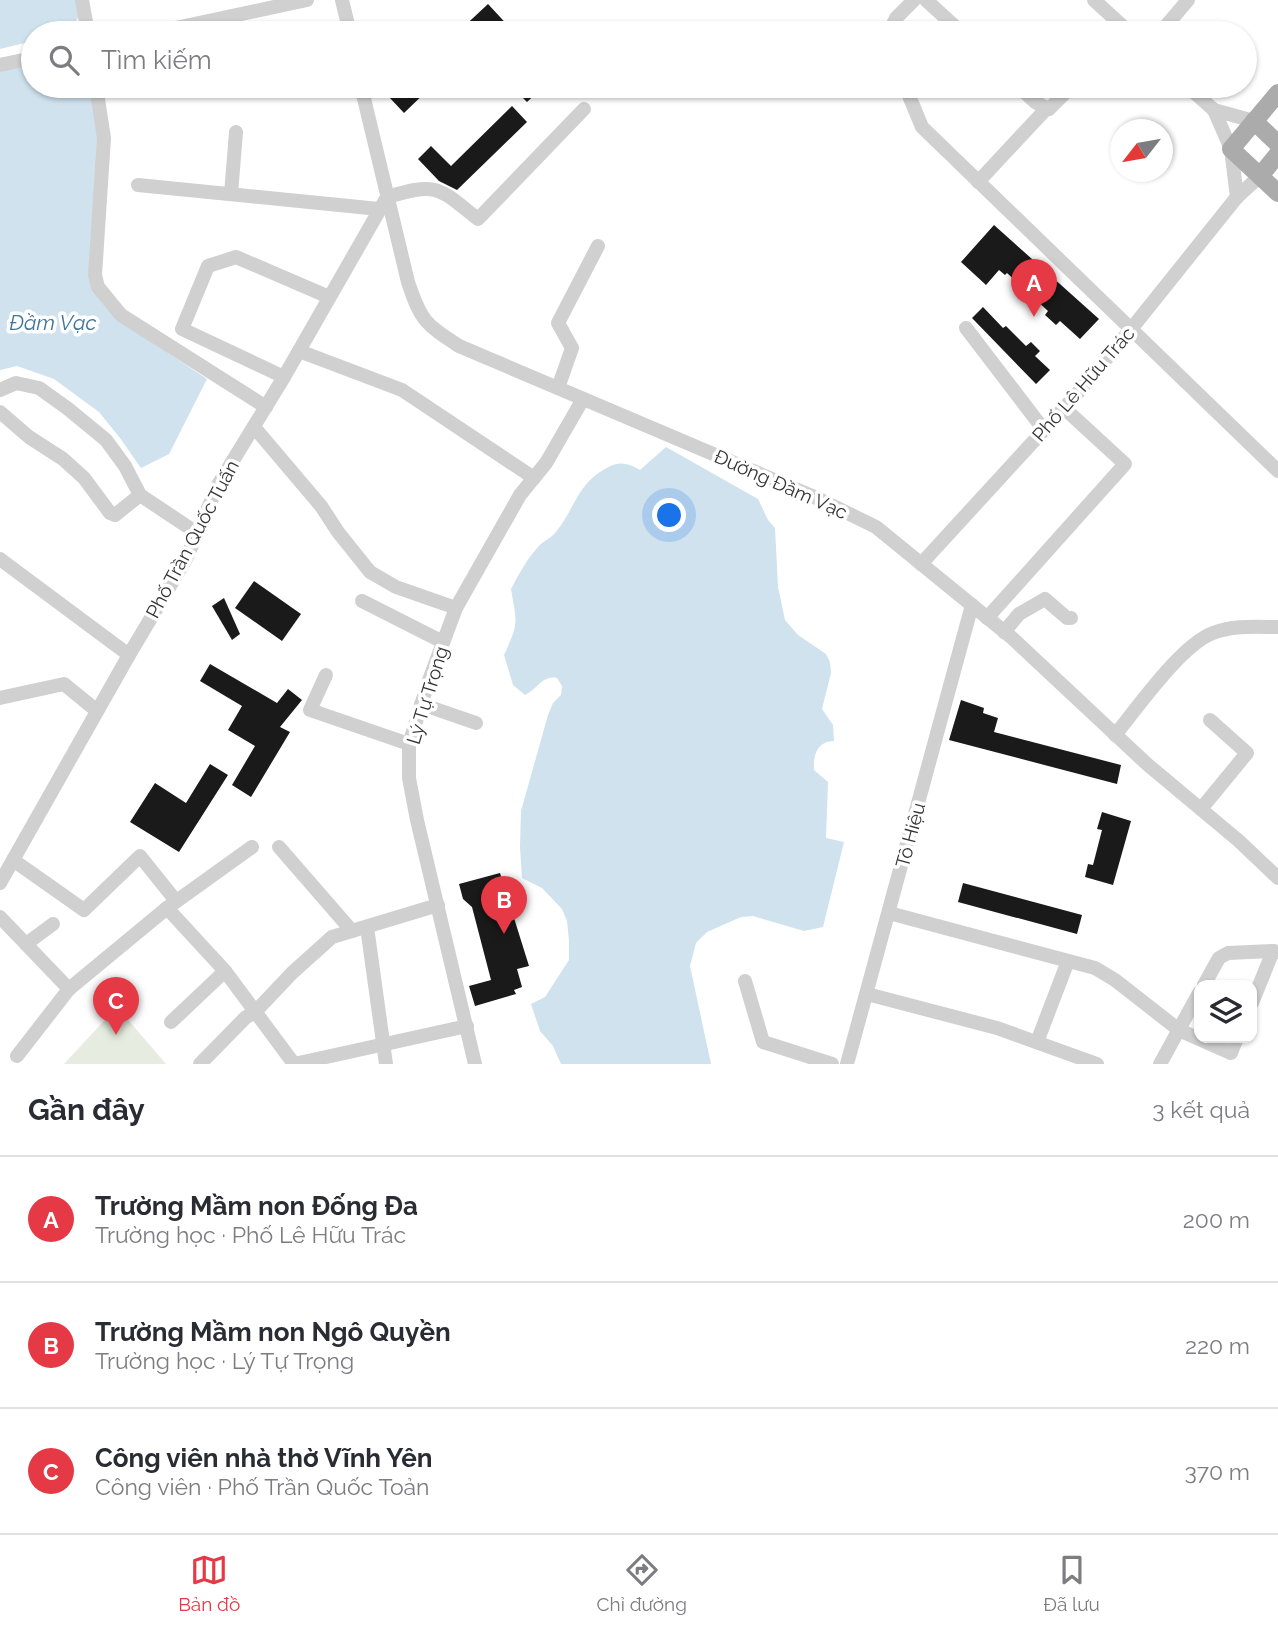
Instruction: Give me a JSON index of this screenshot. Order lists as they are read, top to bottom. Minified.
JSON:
{"streets":{"street":["Phố Lê Hữu Trác","Đường Đầm Vạc","Phố Trần Quốc Tuấn","Lý Tự Trọng","Tô Hiệu"]},"crossings":[["Phố Lê Hữu Trác","Đường Đầm Vạc"],["Đường Đầm Vạc","Phố Trần Quốc Tuấn"],["Đường Đầm Vạc","Lý Tự Trọng"],["Đường Đầm Vạc","Tô Hiệu"]],"water":["Đầm Vạc"],"north":"bottom left","page":{"search":"Tìm kiếm","pins":["A","B","C"],"heading":["Gần đây","3 kết quả"],"list":[{"mark":"A","name":"Trường Mầm non Đống Đa","note":"Trường học · Phố Lê Hữu Trác","value":"200 m"},{"mark":"B","name":"Trường Mầm non Ngô Quyền","note":"Trường học · Lý Tự Trọng","value":"220 m"},{"mark":"C","name":"Công viên nhà thờ Vĩnh Yên","note":"Công viên · Phố Trần Quốc Toản","value":"370 m"}],"nav":["Bản đồ","Chỉ đường","Đã lưu"]}}
